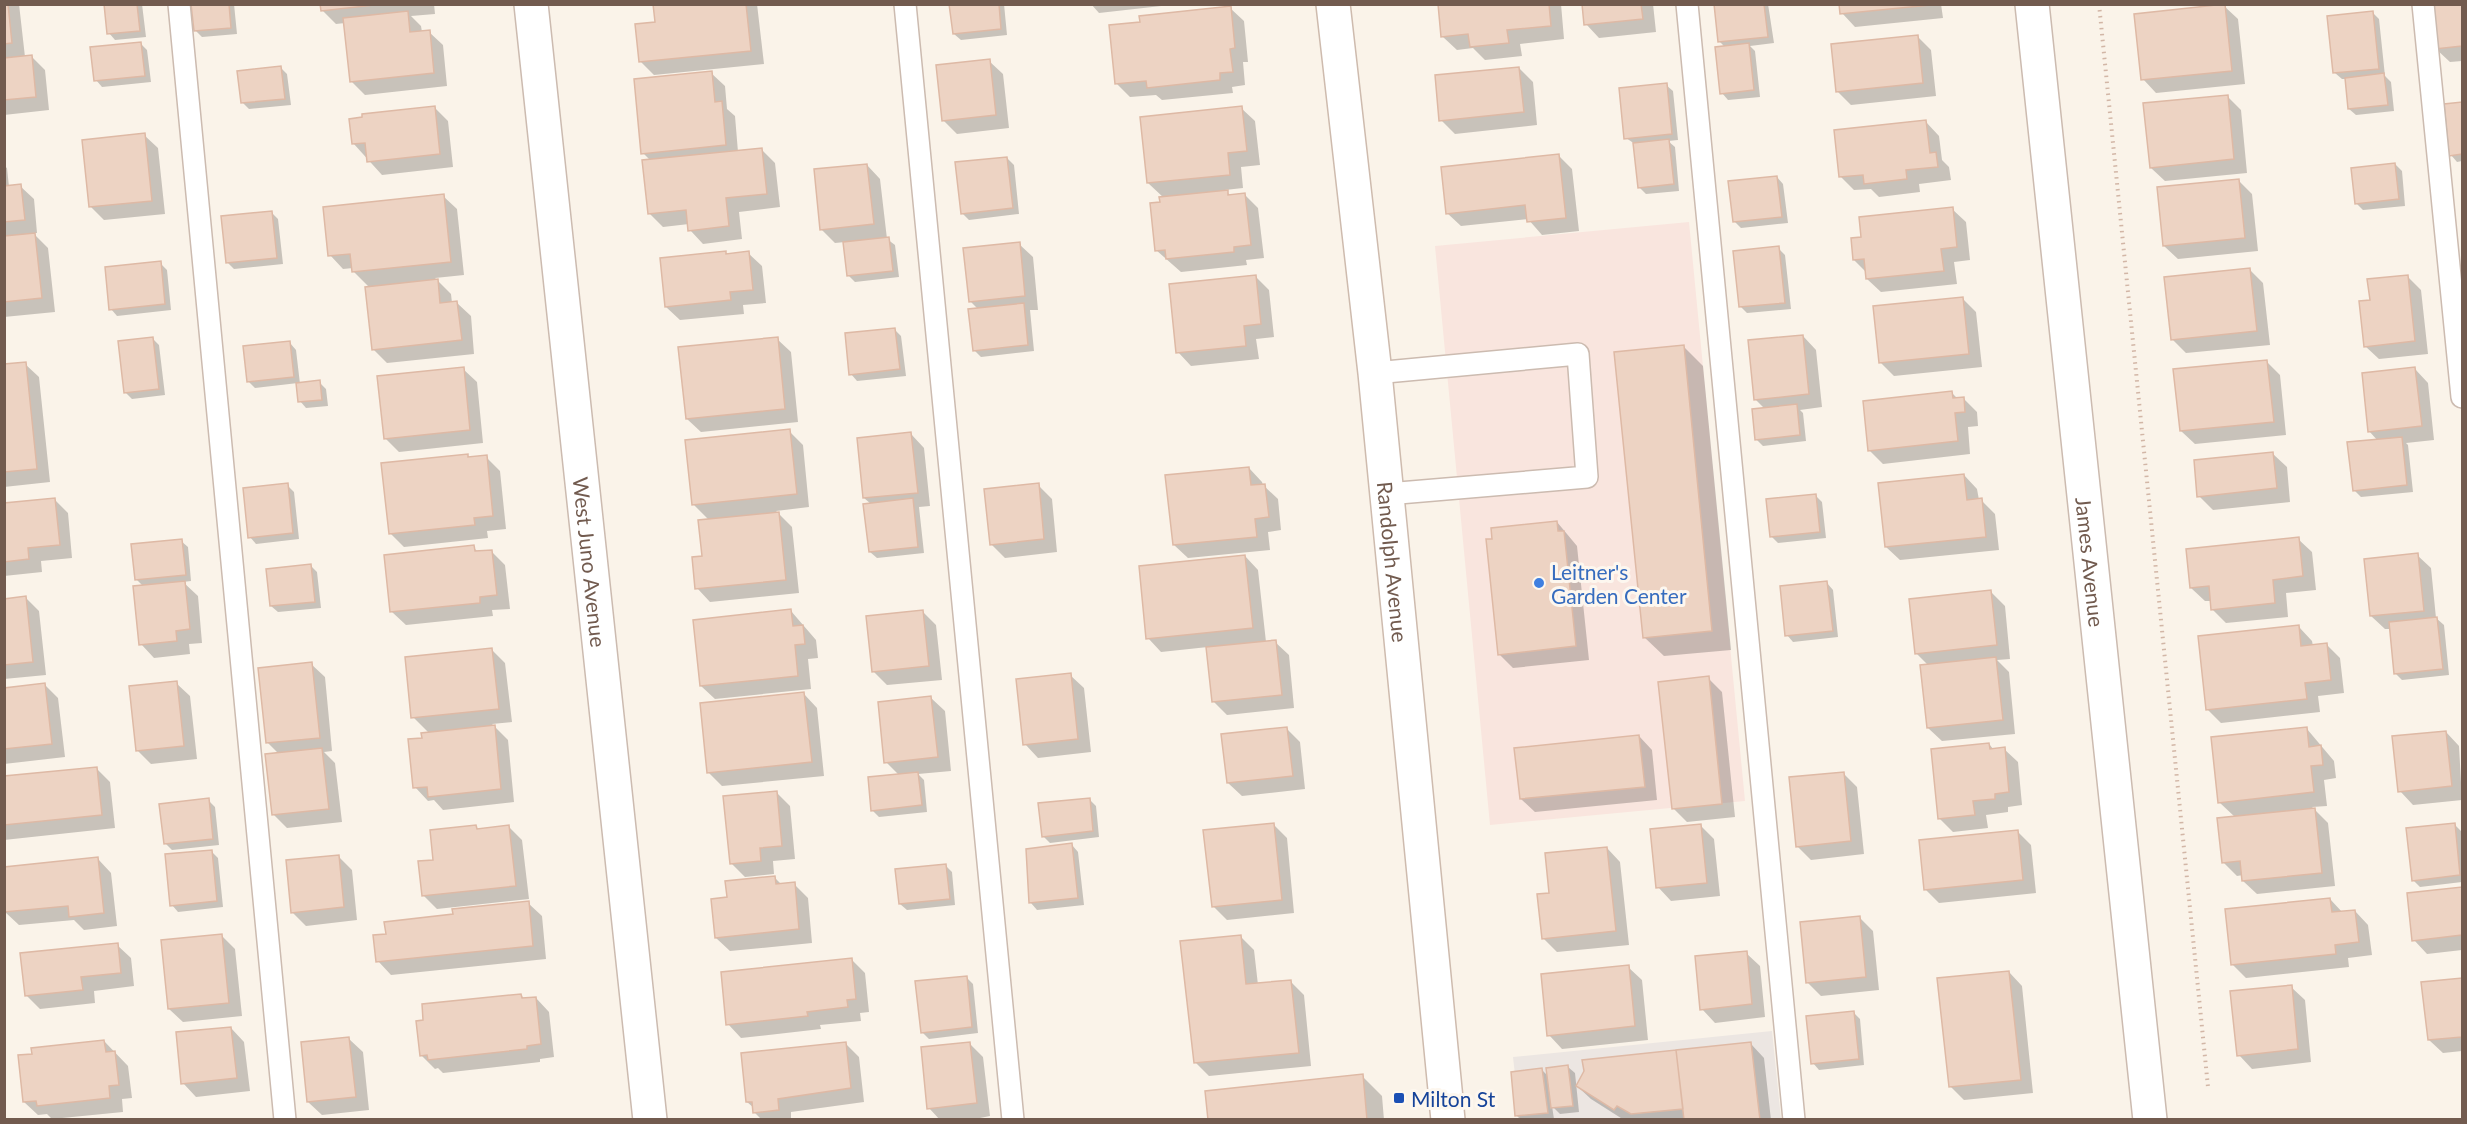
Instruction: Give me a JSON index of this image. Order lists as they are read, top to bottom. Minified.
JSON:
{"streets":{"street":["West Juno Avenue","Randolph Avenue","James Avenue"]},"places":{"other":["Leitner's Garden Center"],"transit":["Milton St"]}}
